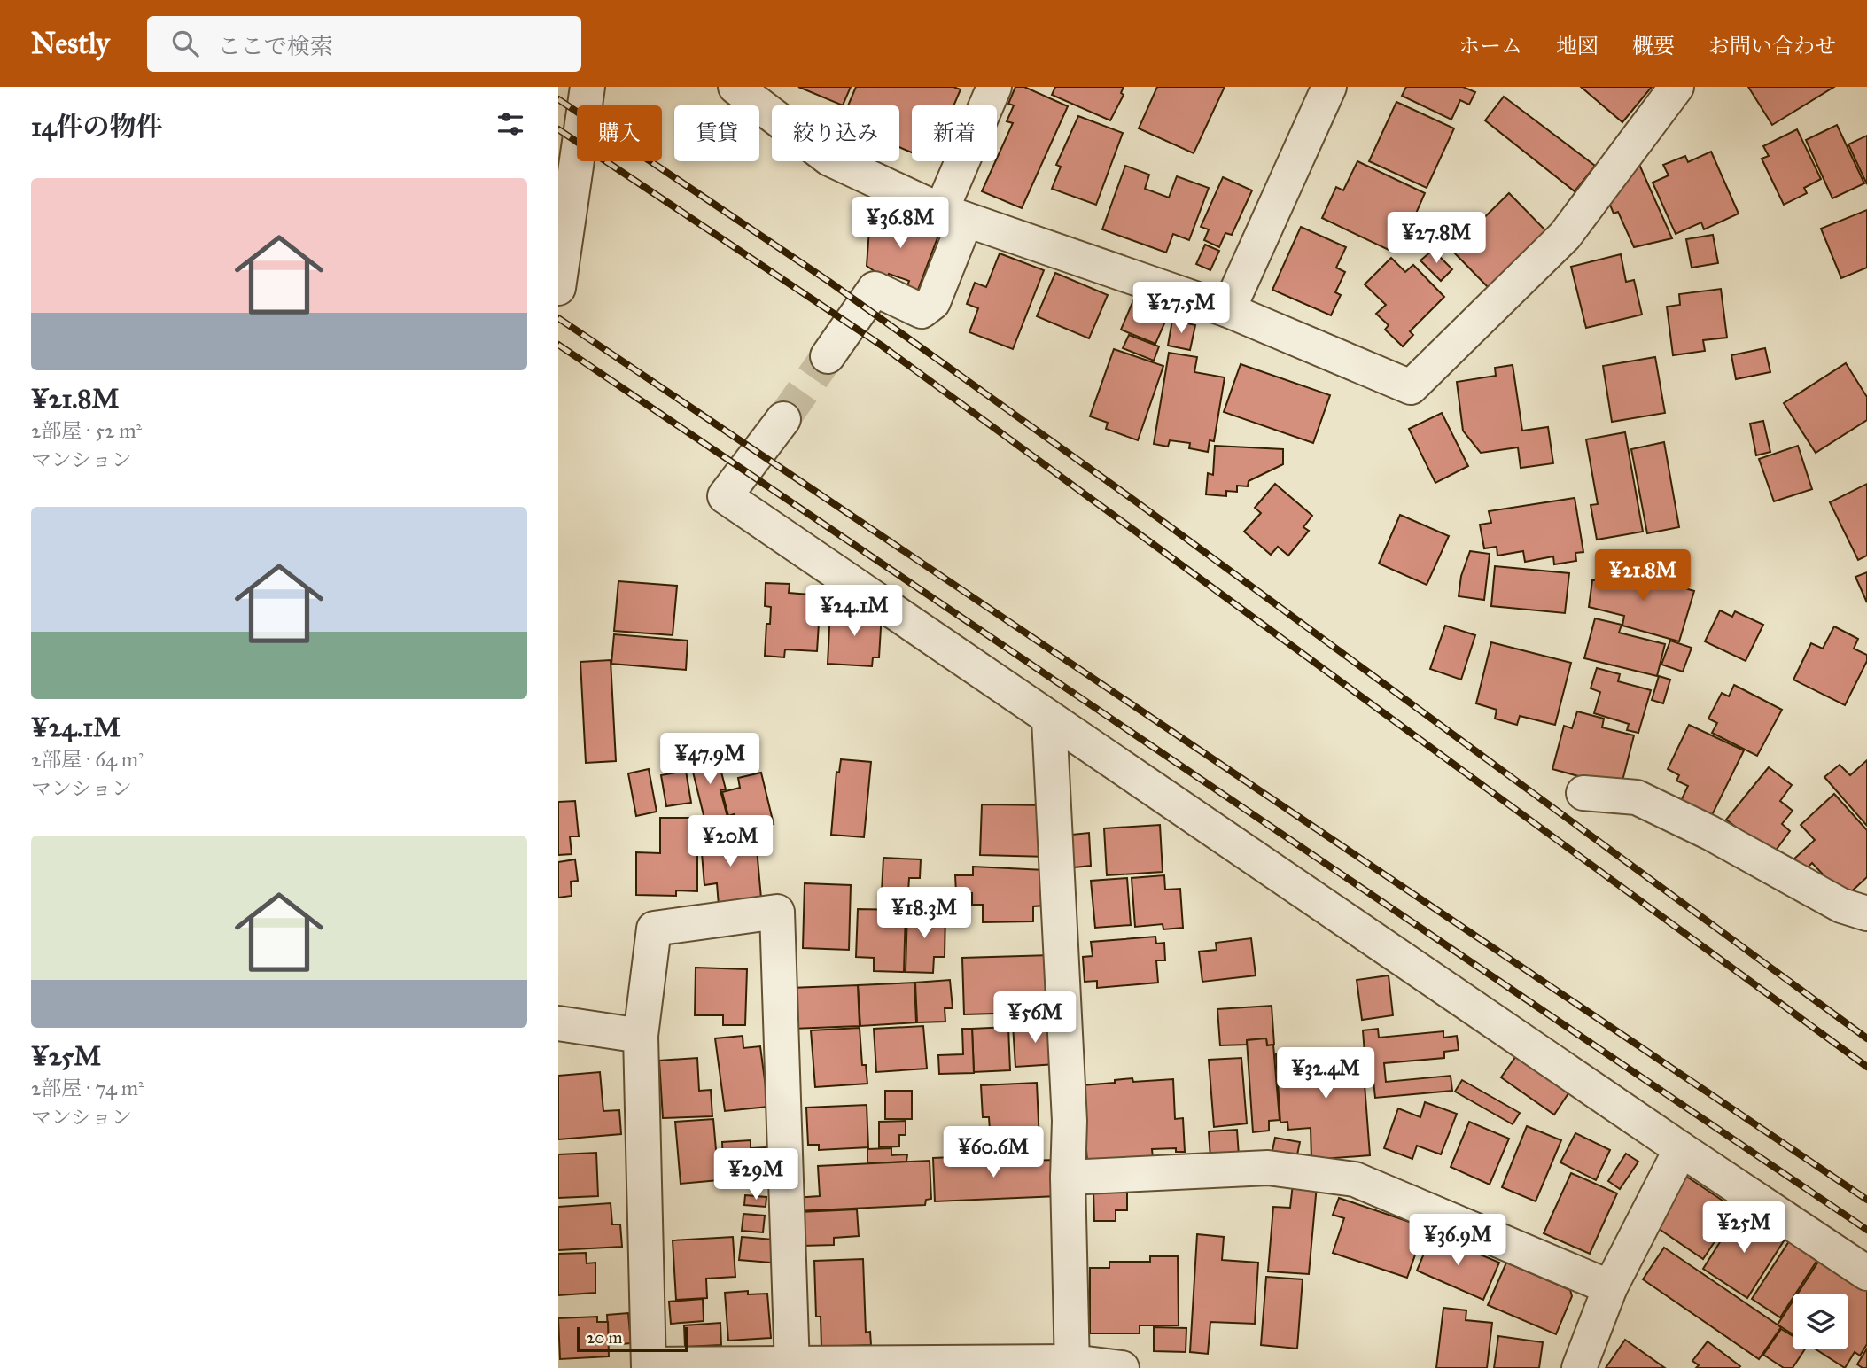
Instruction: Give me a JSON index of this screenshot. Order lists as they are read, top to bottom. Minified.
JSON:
{"scale_bar":"20 m","page":{"header":"Nestly","search":"ここで検索","nav":["ホーム","地図","概要","お問い合わせ"],"heading":"14件の物件","chip":["購入","賃貸","絞り込み","新着"],"list":[{"name":"¥21.8M","note":"2部屋 · 52 m² · マンション"},{"name":"¥24.1M","note":"2部屋 · 64 m² · マンション"},{"name":"¥25M","note":"2部屋 · 74 m² · マンション"}],"price":["¥36.8M","¥27.8M","¥27.5M","¥21.8M","¥24.1M","¥47.9M","¥20M","¥18.3M","¥56M","¥32.4M","¥60.6M","¥29M","¥25M","¥36.9M"],"scale":"20 m"}}
